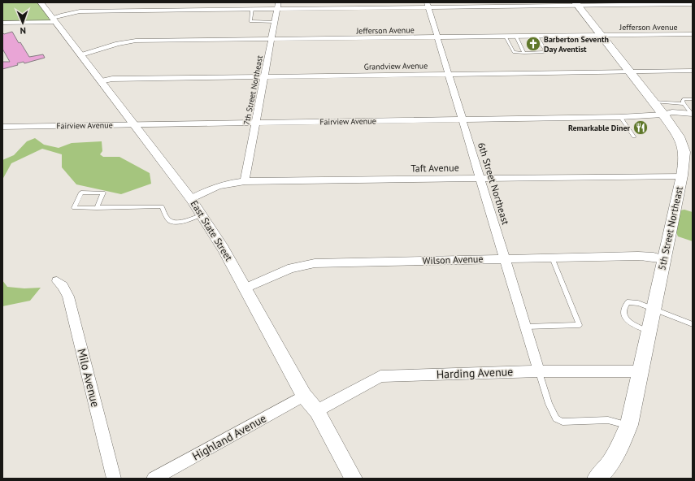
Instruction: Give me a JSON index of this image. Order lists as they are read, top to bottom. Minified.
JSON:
{"streets":{"main road":["5th Street Northeast"],"street":["Jefferson Avenue","Grandview Avenue","7th Street Northeast","Fairview Avenue","Taft Avenue","6th Street Northeast","East State Street","Wilson Avenue","Harding Avenue","Milo Avenue","Highland Avenue"]},"crossings":[["Jefferson Avenue","7th Street Northeast"],["Jefferson Avenue","6th Street Northeast"],["Jefferson Avenue","5th Street Northeast"],["Jefferson Avenue","East State Street"],["Grandview Avenue","7th Street Northeast"],["Grandview Avenue","6th Street Northeast"],["Grandview Avenue","5th Street Northeast"],["Grandview Avenue","East State Street"],["7th Street Northeast","Fairview Avenue"],["7th Street Northeast","Taft Avenue"],["Fairview Avenue","6th Street Northeast"],["Fairview Avenue","5th Street Northeast"],["Fairview Avenue","East State Street"],["Taft Avenue","6th Street Northeast"],["Taft Avenue","5th Street Northeast"],["Taft Avenue","East State Street"],["6th Street Northeast","Wilson Avenue"],["6th Street Northeast","Harding Avenue"],["5th Street Northeast","Wilson Avenue"],["5th Street Northeast","Harding Avenue"],["East State Street","Wilson Avenue"],["East State Street","Harding Avenue"],["East State Street","Highland Avenue"]],"places":{"church":["Barberton Seventh Day Aventist"],"restaurant":["Remarkable Diner"]},"north":"bottom"}
